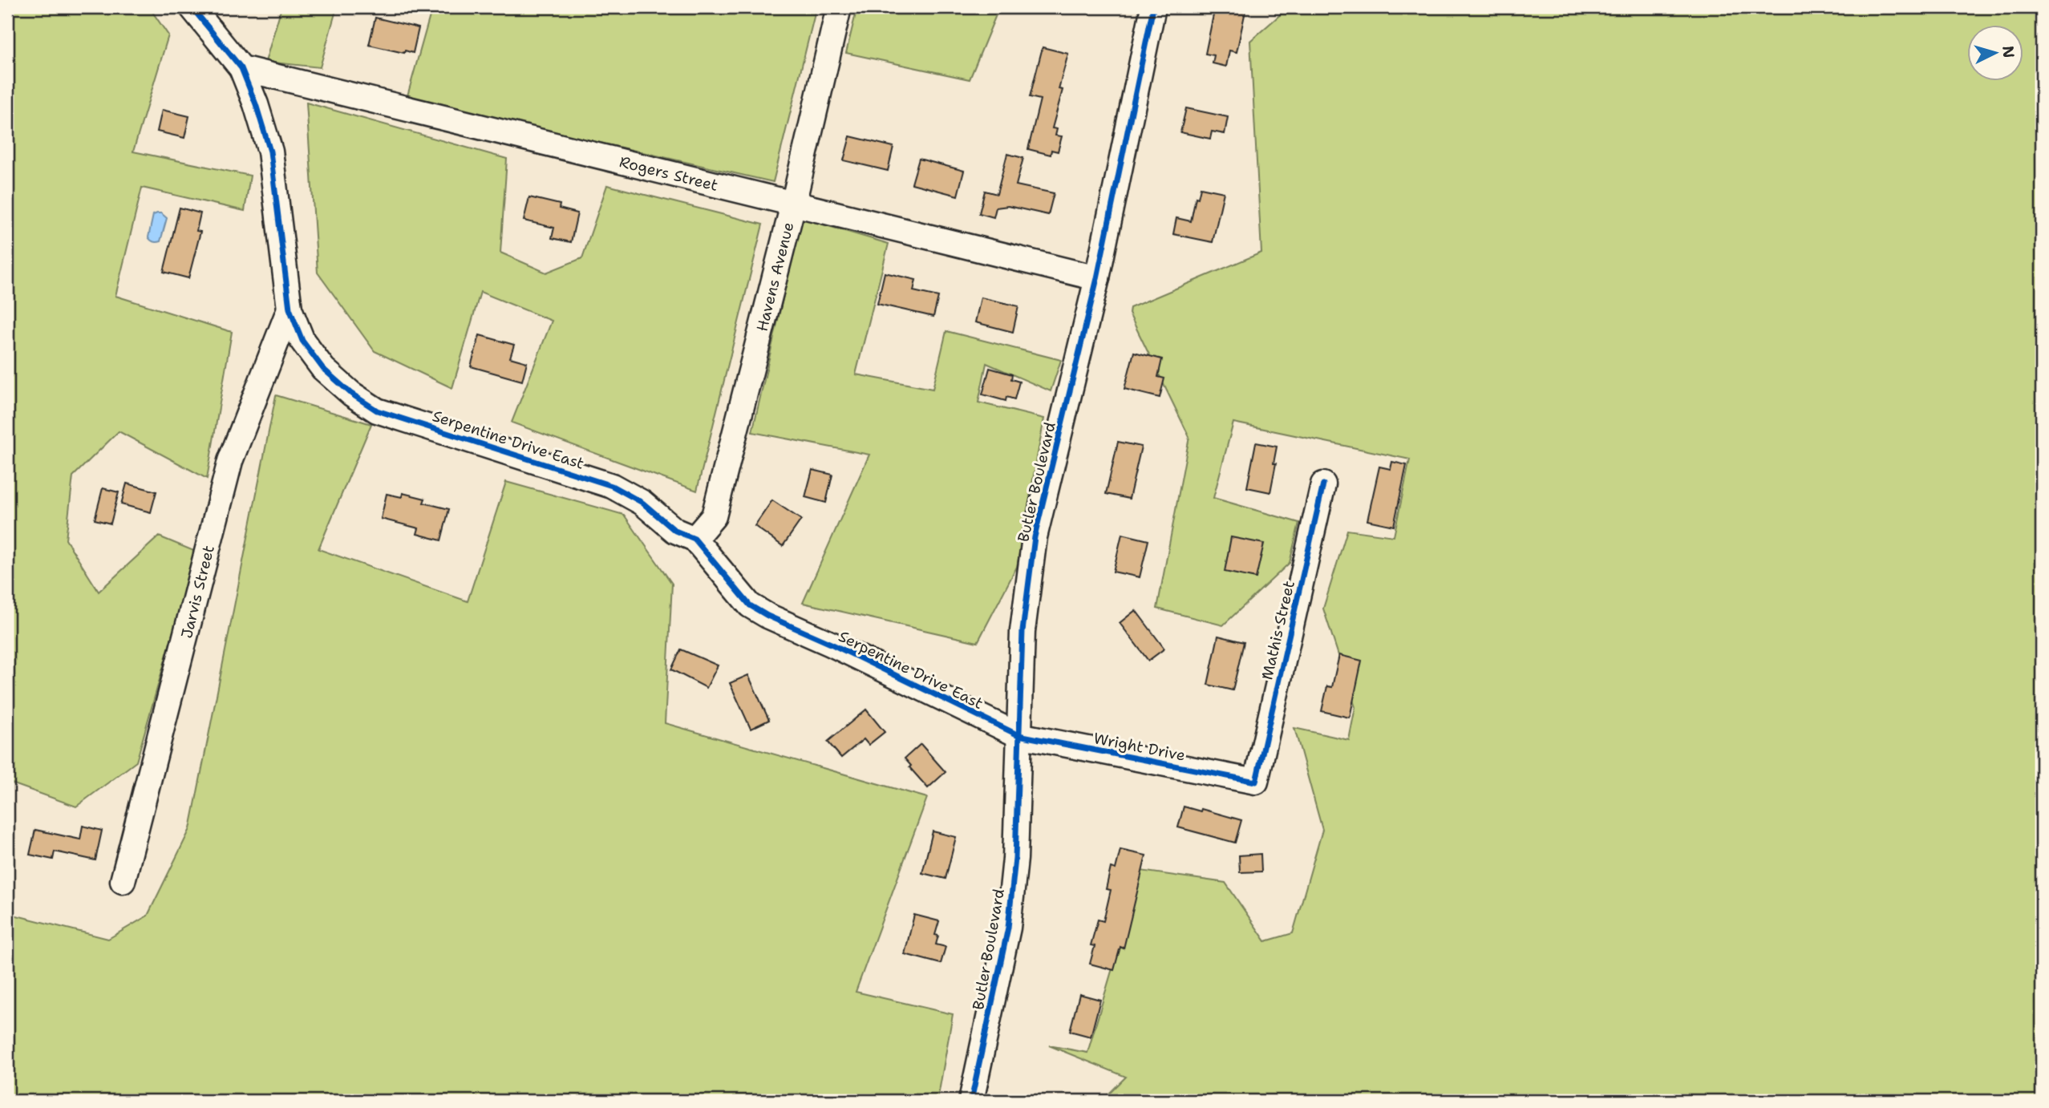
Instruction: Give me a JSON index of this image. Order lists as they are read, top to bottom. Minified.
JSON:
{"streets":{"street":["Rogers Street","Havens Avenue","Serpentine Drive East","Butler Boulevard","Jarvis Street","Mathis Street","Wright Drive"]},"crossings":[["Rogers Street","Havens Avenue"],["Rogers Street","Serpentine Drive East"],["Rogers Street","Butler Boulevard"],["Havens Avenue","Serpentine Drive East"],["Serpentine Drive East","Butler Boulevard"],["Serpentine Drive East","Jarvis Street"],["Serpentine Drive East","Wright Drive"],["Butler Boulevard","Wright Drive"],["Mathis Street","Wright Drive"]],"north":"right"}
